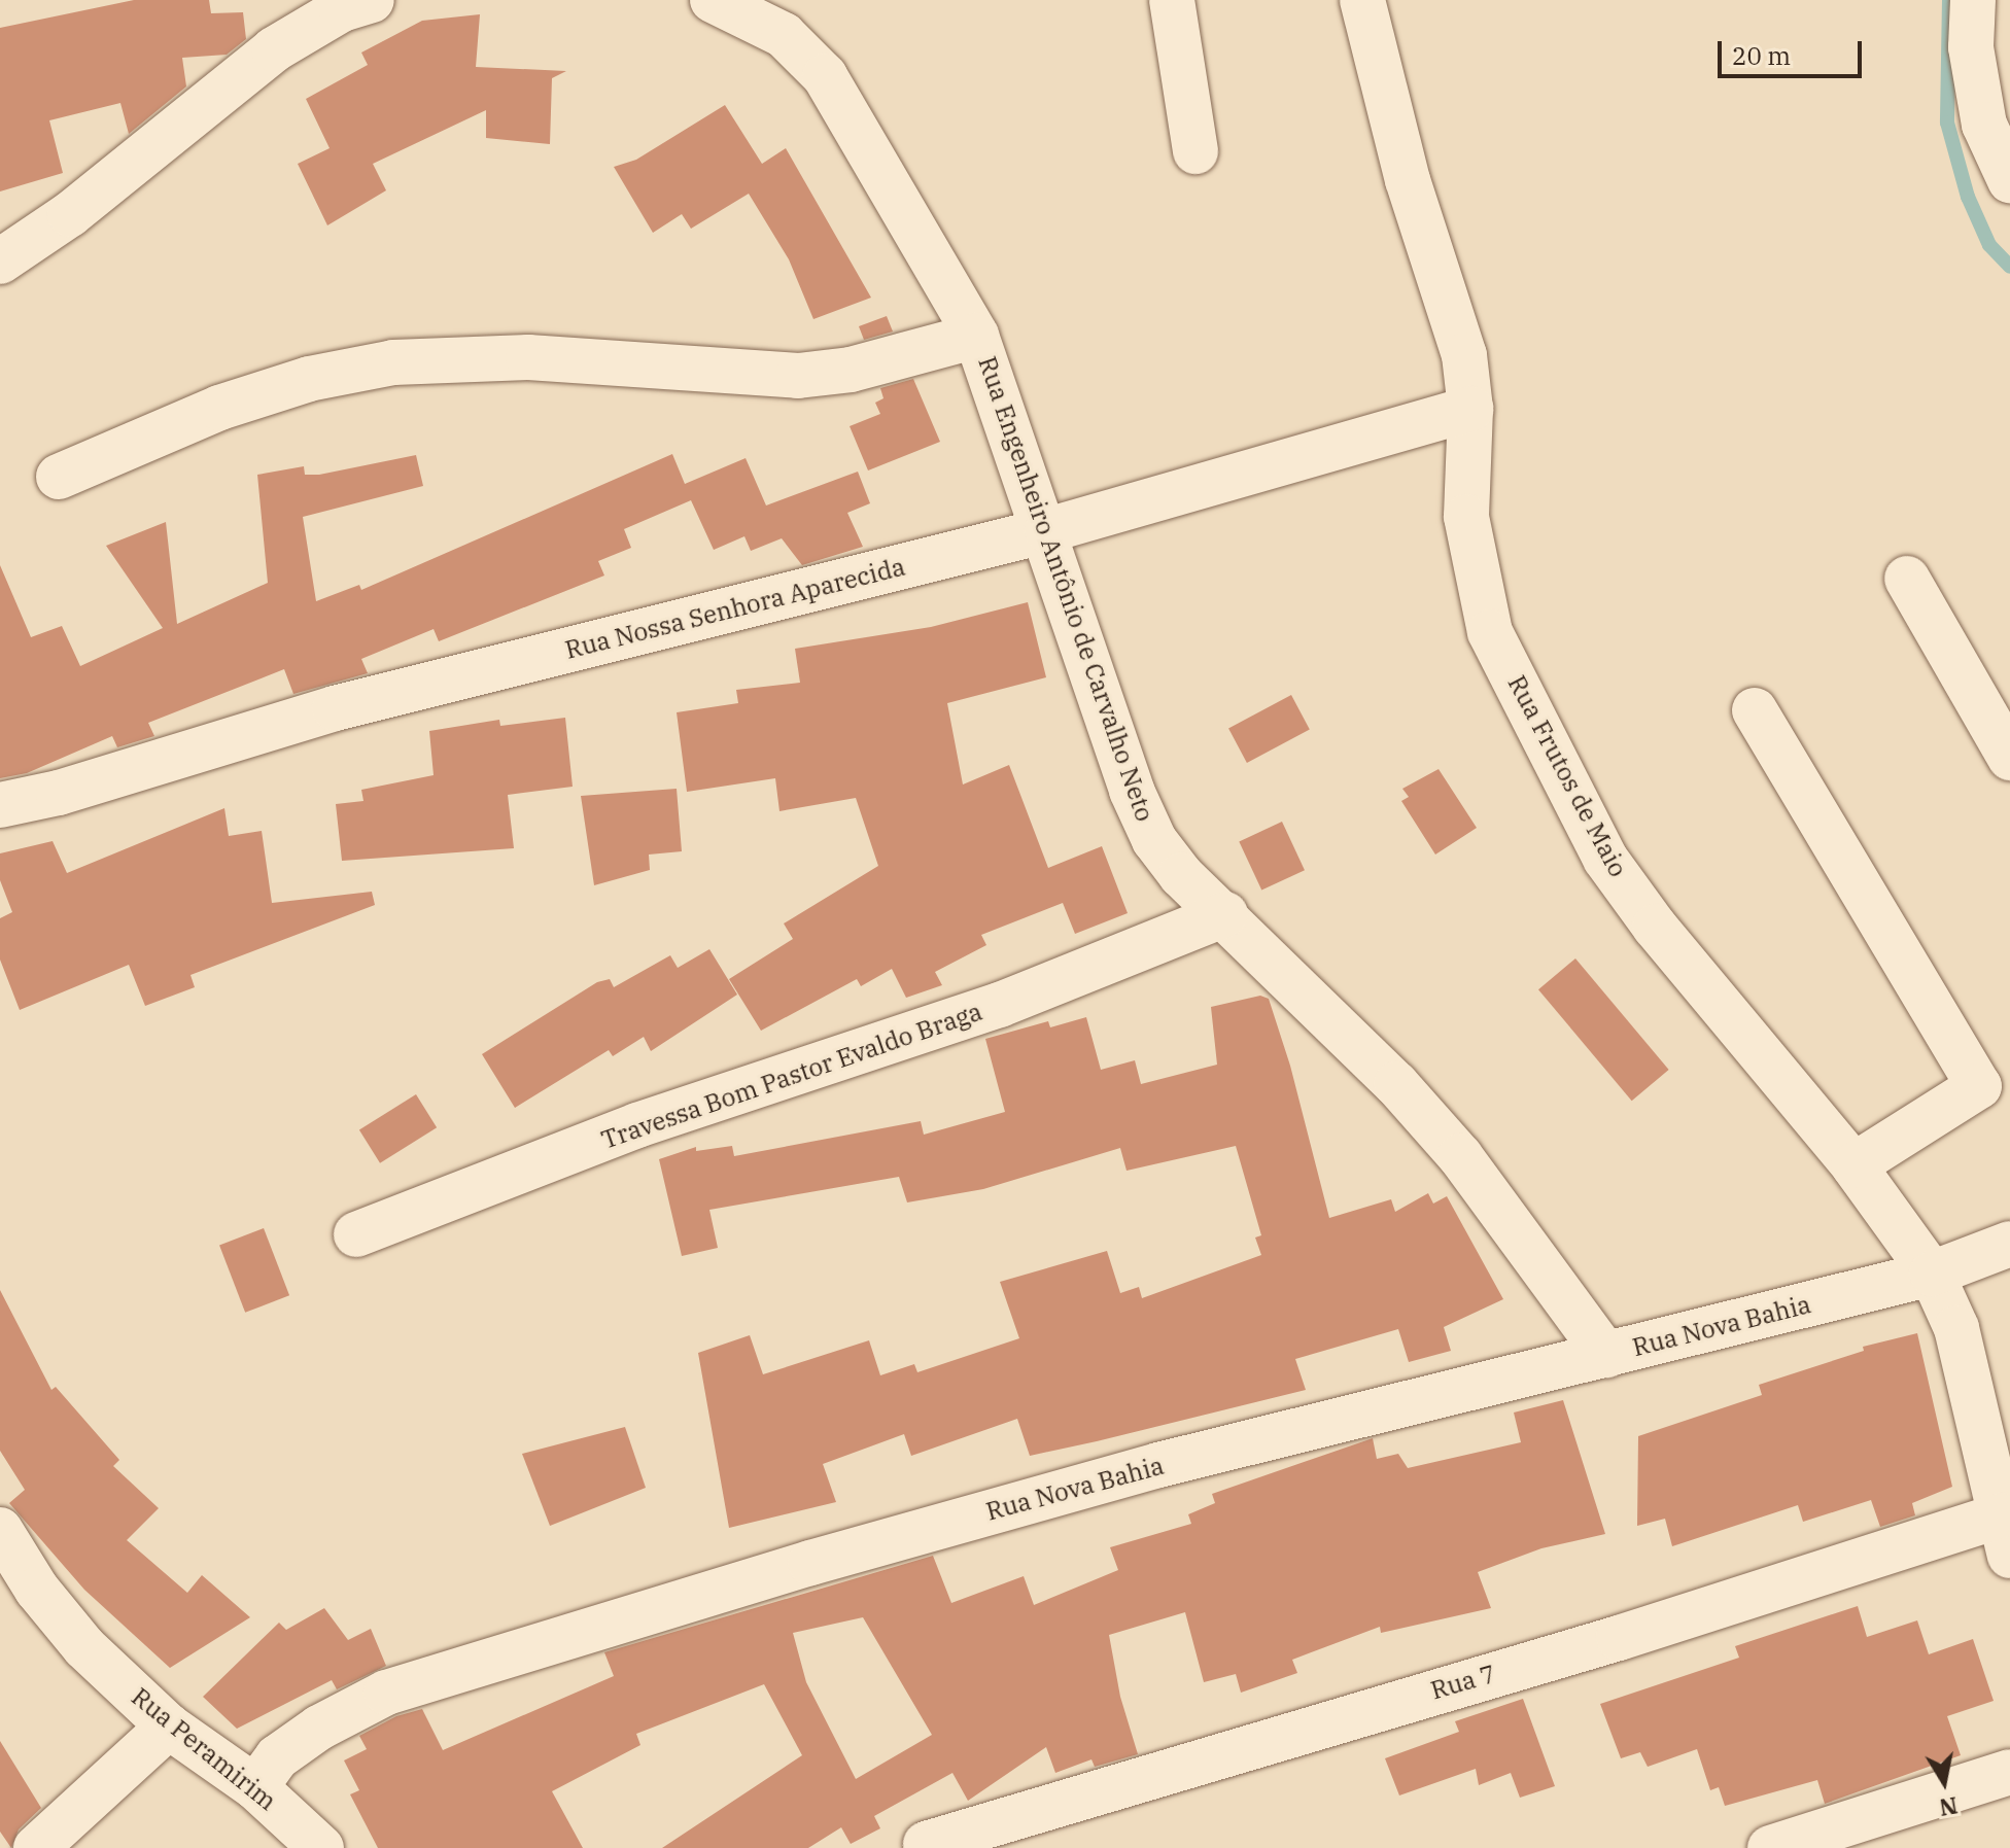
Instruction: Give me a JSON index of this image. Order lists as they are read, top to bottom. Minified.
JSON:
{"streets":{"street":["Rua Engenheiro Antônio de Carvalho Neto","Rua Nossa Senhora Aparecida","Rua Frutos de Maio","Travessa Bom Pastor Evaldo Braga","Rua Nova Bahia","Rua 7","Rua Peramirim"]},"crossings":[["Rua Engenheiro Antônio de Carvalho Neto","Rua Nossa Senhora Aparecida"],["Rua Engenheiro Antônio de Carvalho Neto","Travessa Bom Pastor Evaldo Braga"],["Rua Engenheiro Antônio de Carvalho Neto","Rua Nova Bahia"],["Rua Nossa Senhora Aparecida","Rua Frutos de Maio"],["Rua Frutos de Maio","Rua Nova Bahia"],["Rua Frutos de Maio","Rua 7"],["Rua Nova Bahia","Rua Peramirim"]],"scale_bar":"20 m","north":"bottom"}
